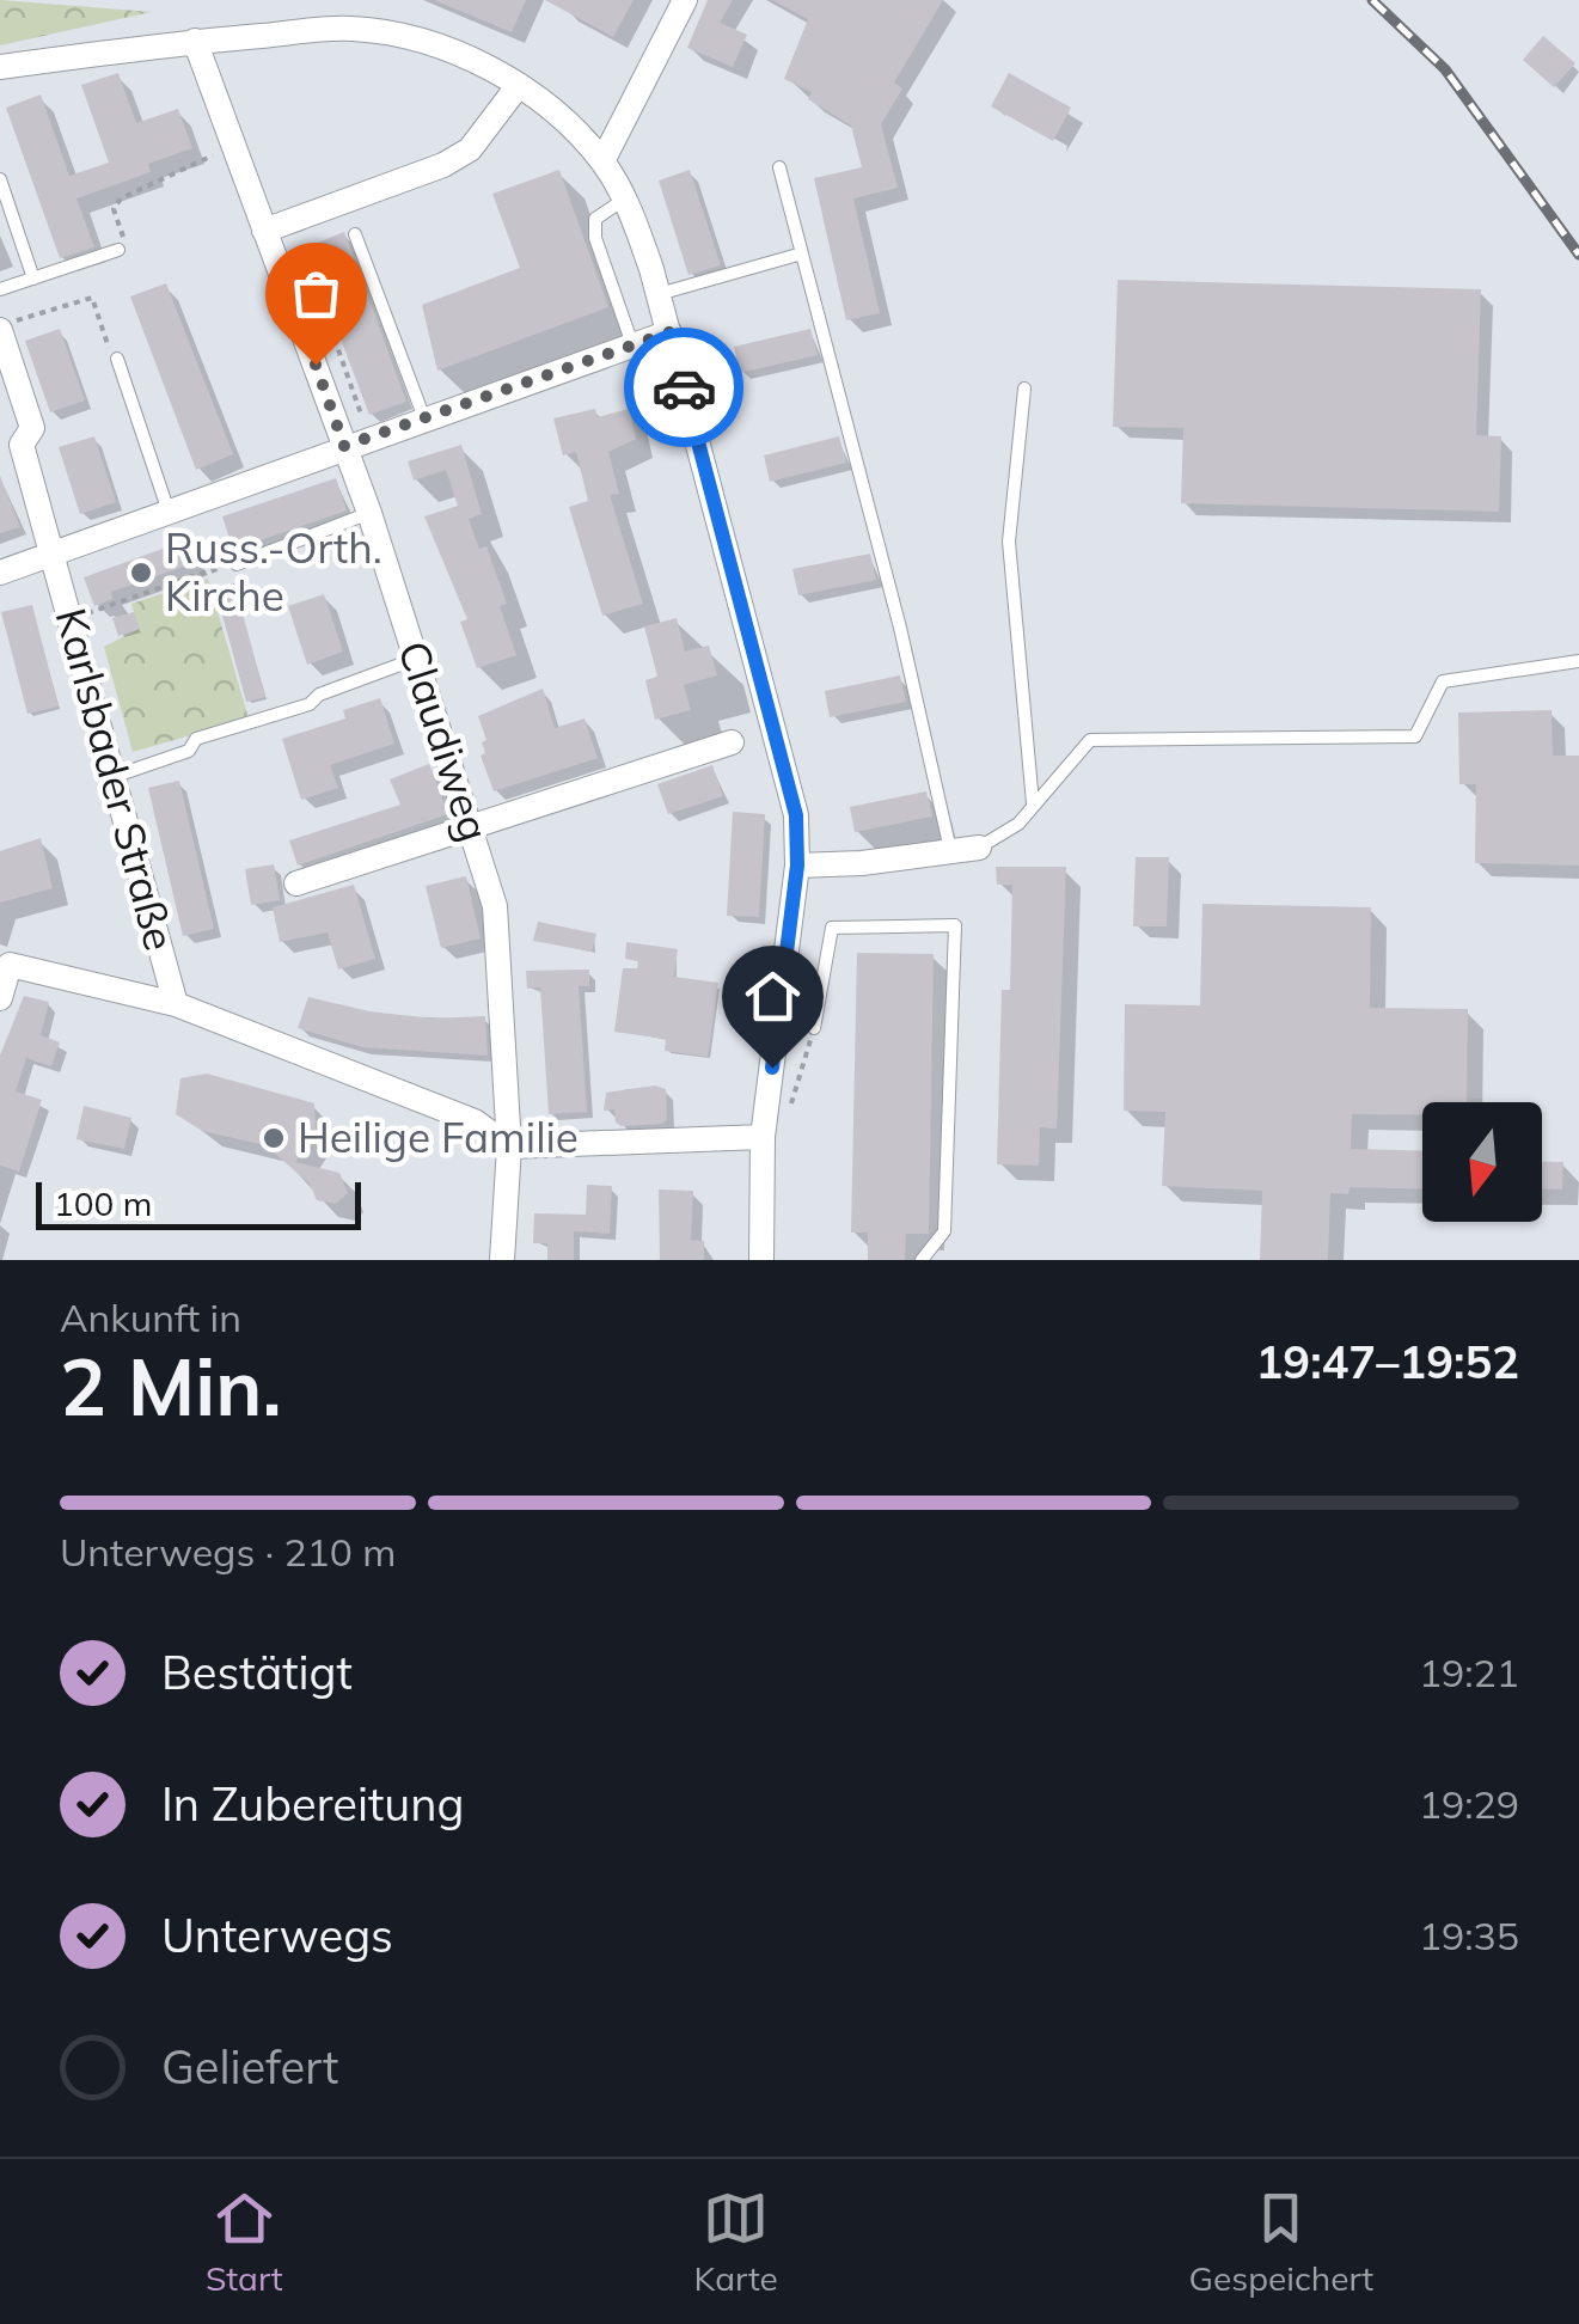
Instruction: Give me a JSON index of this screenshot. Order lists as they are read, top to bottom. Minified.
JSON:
{"streets":{"street":["Claudiweg","Karlsbader Straße"]},"places":["Russ.-Orth. Kirche","Heilige Familie"],"scale_bar":"100 m","north":"bottom","page":{"scale":"100 m","heading":["2 Min.","Ankunft in","19:47–19:52"],"bar":"Unterwegs · 210 m","list":[["Bestätigt","19:21"],["In Zubereitung","19:29"],["Unterwegs","19:35"],"Geliefert"],"tabs":["Start","Karte","Gespeichert"]}}
